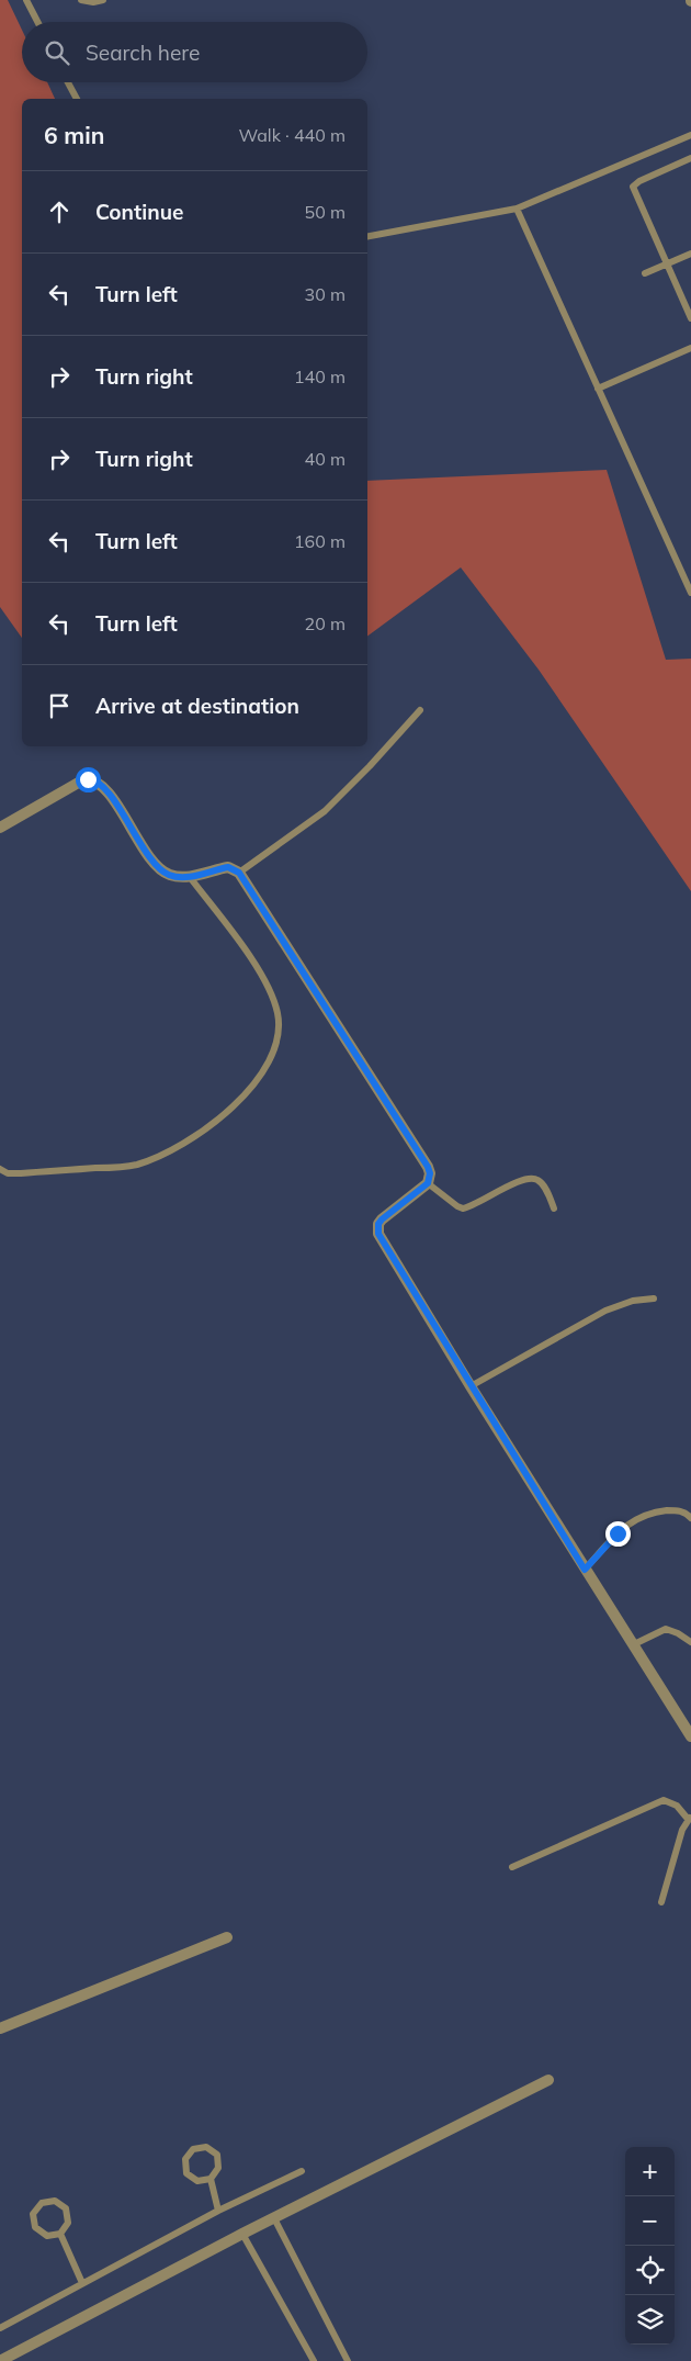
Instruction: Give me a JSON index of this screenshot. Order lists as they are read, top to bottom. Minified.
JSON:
{"page":{"search":"Search here","heading":["6 min","Walk · 440 m"],"list":[["Continue","50 m"],["Turn left","30 m"],["Turn right","140 m"],["Turn right","40 m"],["Turn left","160 m"],["Turn left","20 m"],"Arrive at destination"],"map_buttons":["+","−"]}}
